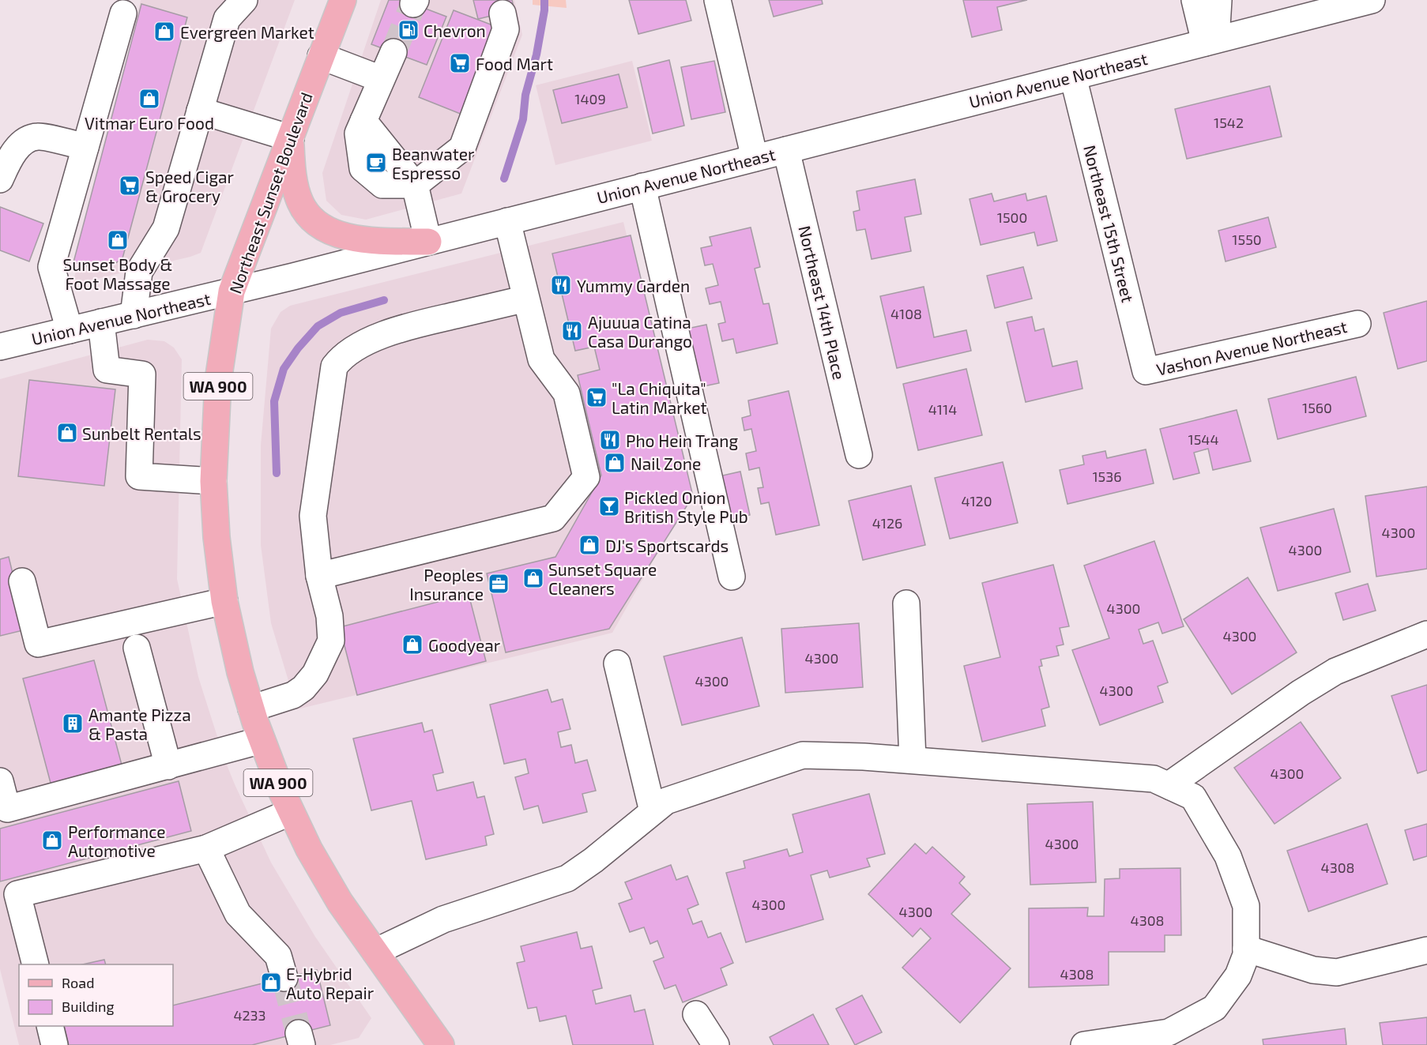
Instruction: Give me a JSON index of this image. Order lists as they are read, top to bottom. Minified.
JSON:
{"streets":{"main road":["Northeast Sunset Boulevard","WA 900"],"street":["Union Avenue Northeast","Northeast 15th Street","Northeast 14th Place","Vashon Avenue Northeast"]},"crossings":[["Union Avenue Northeast","Northeast Sunset Boulevard"],["Union Avenue Northeast","Northeast 15th Street"],["Union Avenue Northeast","Northeast 14th Place"],["Northeast 15th Street","Vashon Avenue Northeast"]],"places":{"fuel station":["Chevron"],"shop":["Evergreen Market","Vitmar Euro Food","Sunset Body & Foot Massage","Sunbelt Rentals","Nail Zone","DJ's Sportscards","Sunset Square Cleaners","Goodyear","Performance Automotive","E-Hybrid Auto Repair"],"supermarket":["Food Mart","Speed Cigar & Grocery","\"La Chiquita\" Latin Market"],"cafe":["Beanwater Espresso"],"restaurant":["Yummy Garden","Ajuuua Catina Casa Durango","Pho Hein Trang"],"bar":["Pickled Onion British Style Pub"],"office":["Peoples Insurance"],"building":["Amante Pizza & Pasta"]},"house_numbers":["1409","1542","1500","1550","4108","1560","4114","1544","1536","4120","4126","4300","4300","4300","4300","4300","4300","4300","4300","4300","4308","4300","4300","4308","4308","4233"],"legend":["Road","Building"]}
